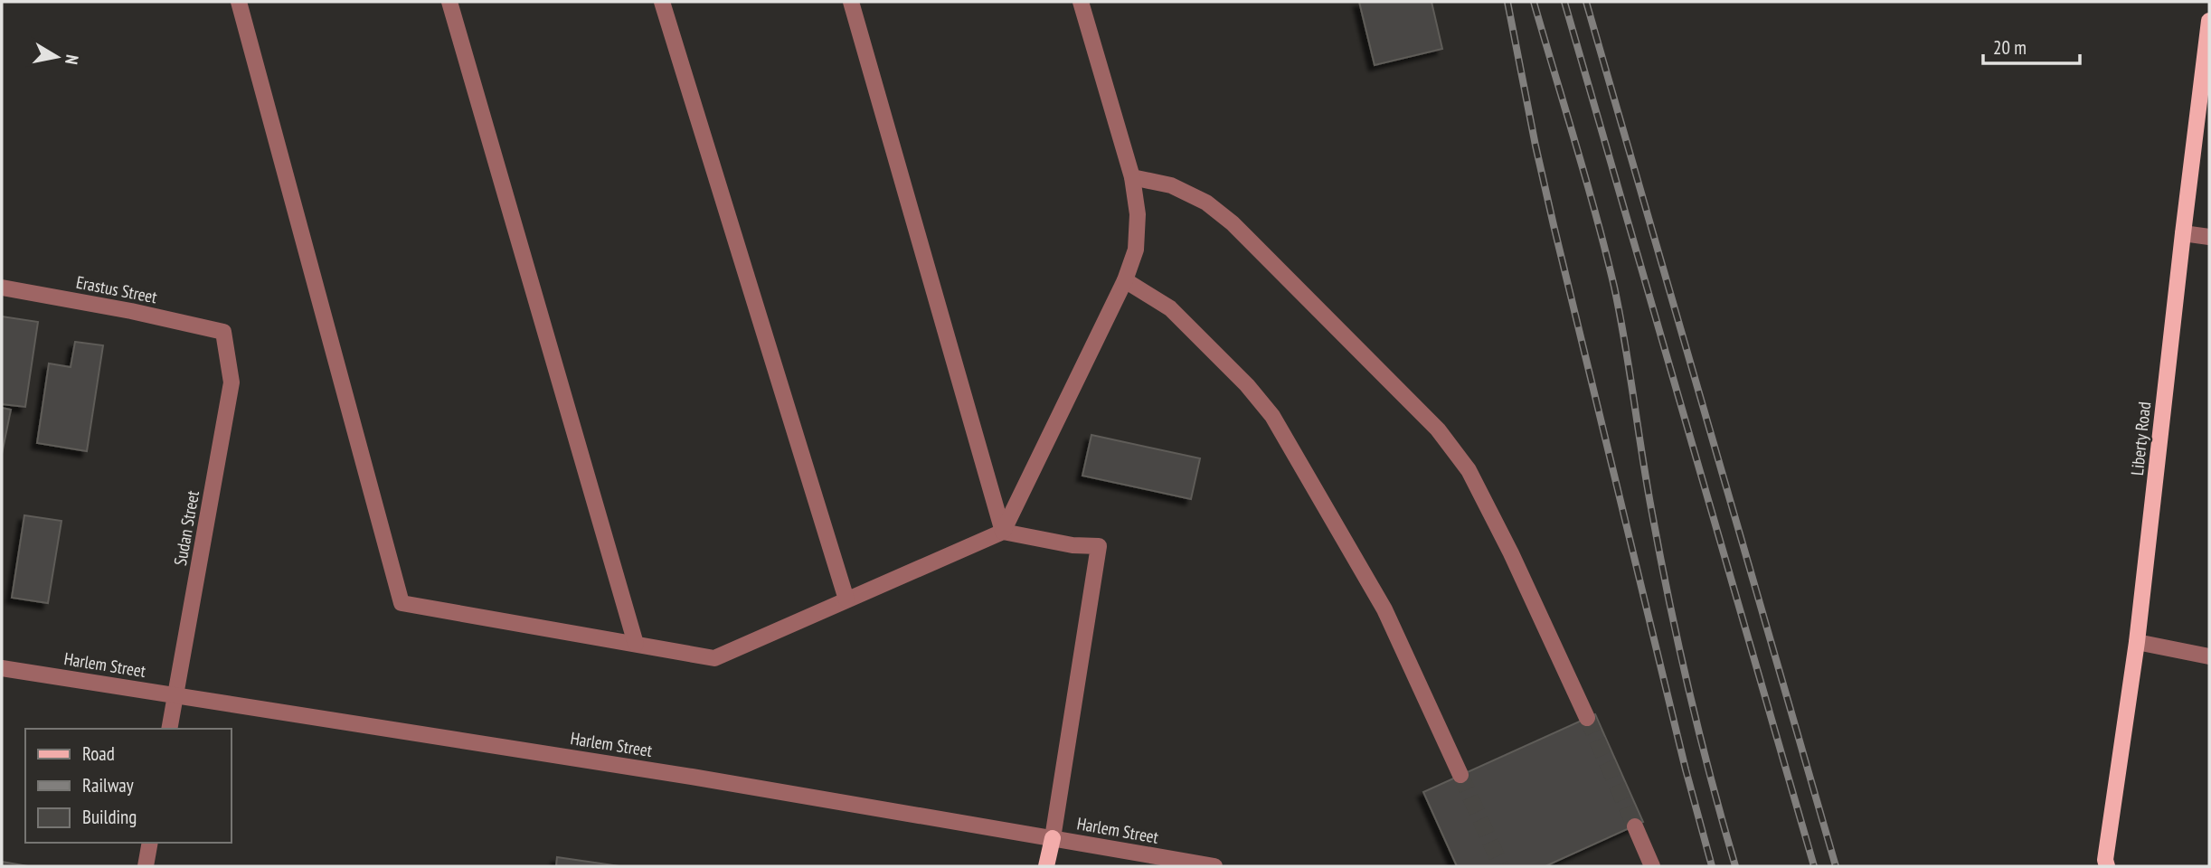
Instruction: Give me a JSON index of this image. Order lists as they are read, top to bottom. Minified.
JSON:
{"streets":{"main road":["Liberty Road"],"street":["Erastus Street","Sudan Street","Harlem Street"]},"crossings":[["Erastus Street","Sudan Street"],["Sudan Street","Harlem Street"]],"legend":["Road","Railway","Building"],"scale_bar":"20 m","north":"right"}
